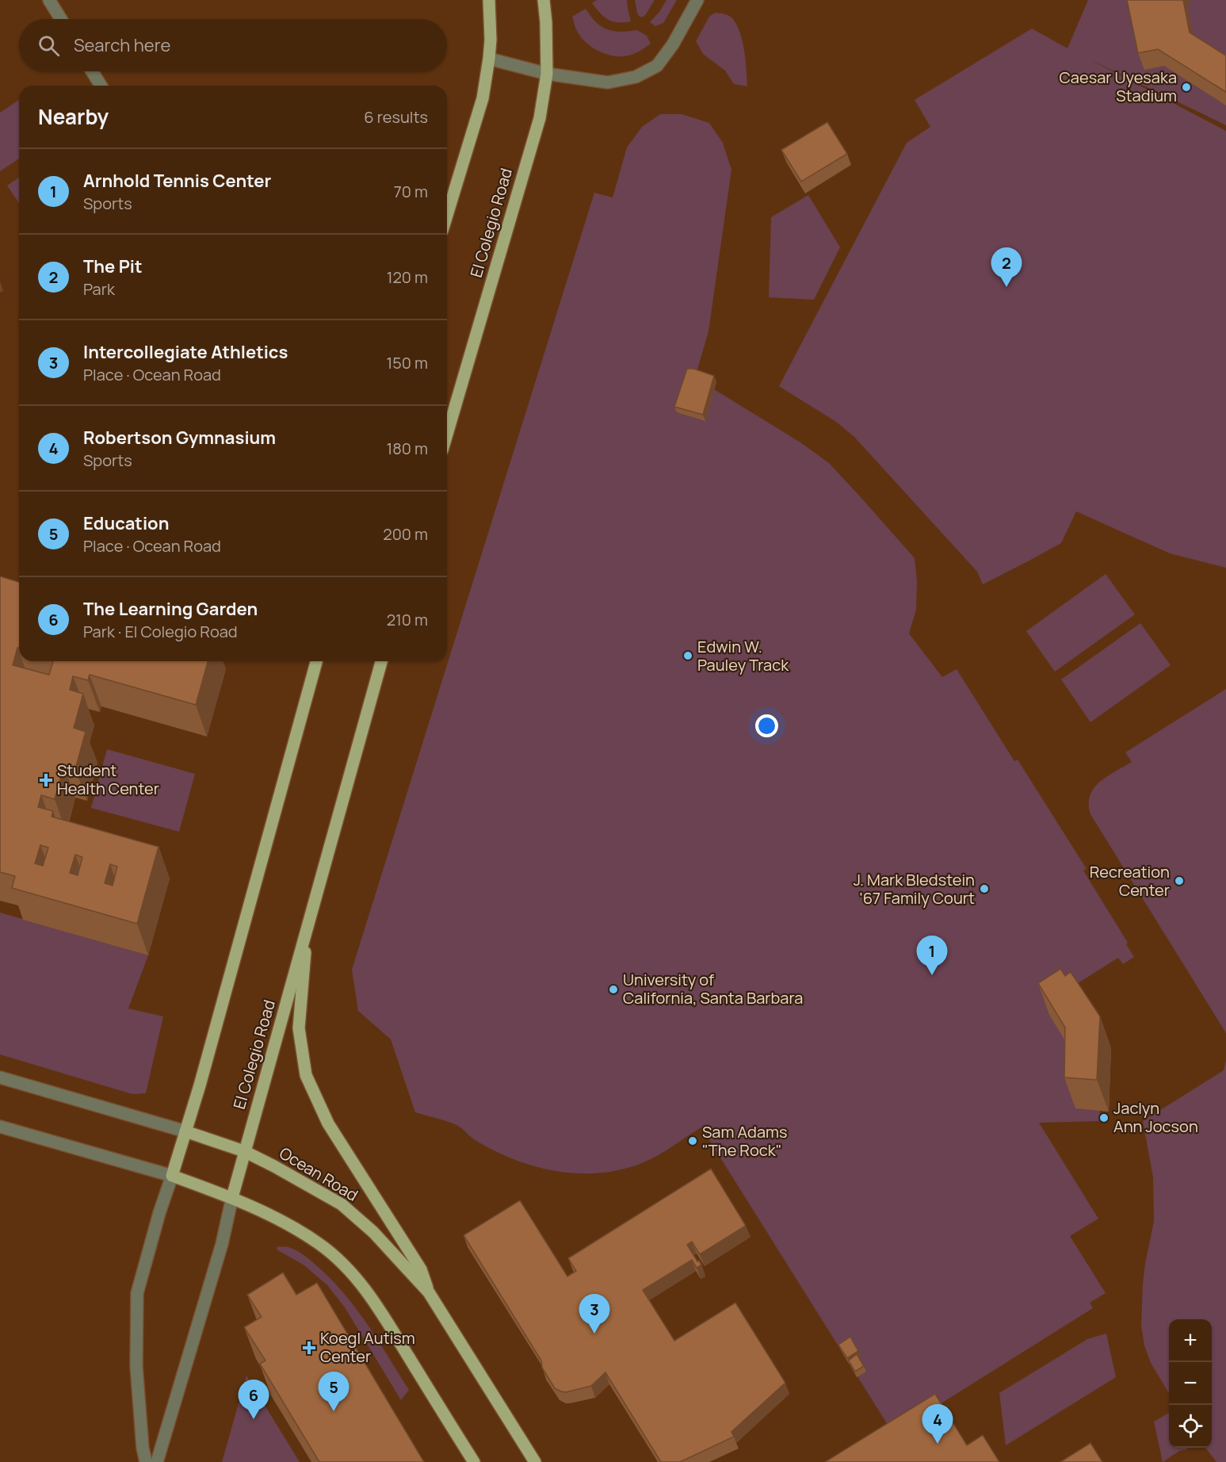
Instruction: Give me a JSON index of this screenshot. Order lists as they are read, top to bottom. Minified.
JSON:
{"streets":{"main road":["El Colegio Road","Ocean Road"]},"crossings":[["El Colegio Road","Ocean Road"]],"places":{"other":["Caesar Uyesaka Stadium","Edwin W. Pauley Track","Recreation Center","J. Mark Bledstein '67 Family Court","University of California, Santa Barbara","Jaclyn Ann Jocson","Sam Adams \"The Rock\""],"health":["Student Health Center","Koegl Autism Center"]},"page":{"search":"Search here","heading":["Nearby","6 results"],"list":[{"mark":"1","name":"Arnhold Tennis Center","note":"Sports","value":"70 m"},{"mark":"2","name":"The Pit","note":"Park","value":"120 m"},{"mark":"3","name":"Intercollegiate Athletics","note":"Place · Ocean Road","value":"150 m"},{"mark":"4","name":"Robertson Gymnasium","note":"Sports","value":"180 m"},{"mark":"5","name":"Education","note":"Place · Ocean Road","value":"200 m"},{"mark":"6","name":"The Learning Garden","note":"Park · El Colegio Road","value":"210 m"}],"pins":["2","1","3","5","6","4"],"map_buttons":["+","−"]}}
